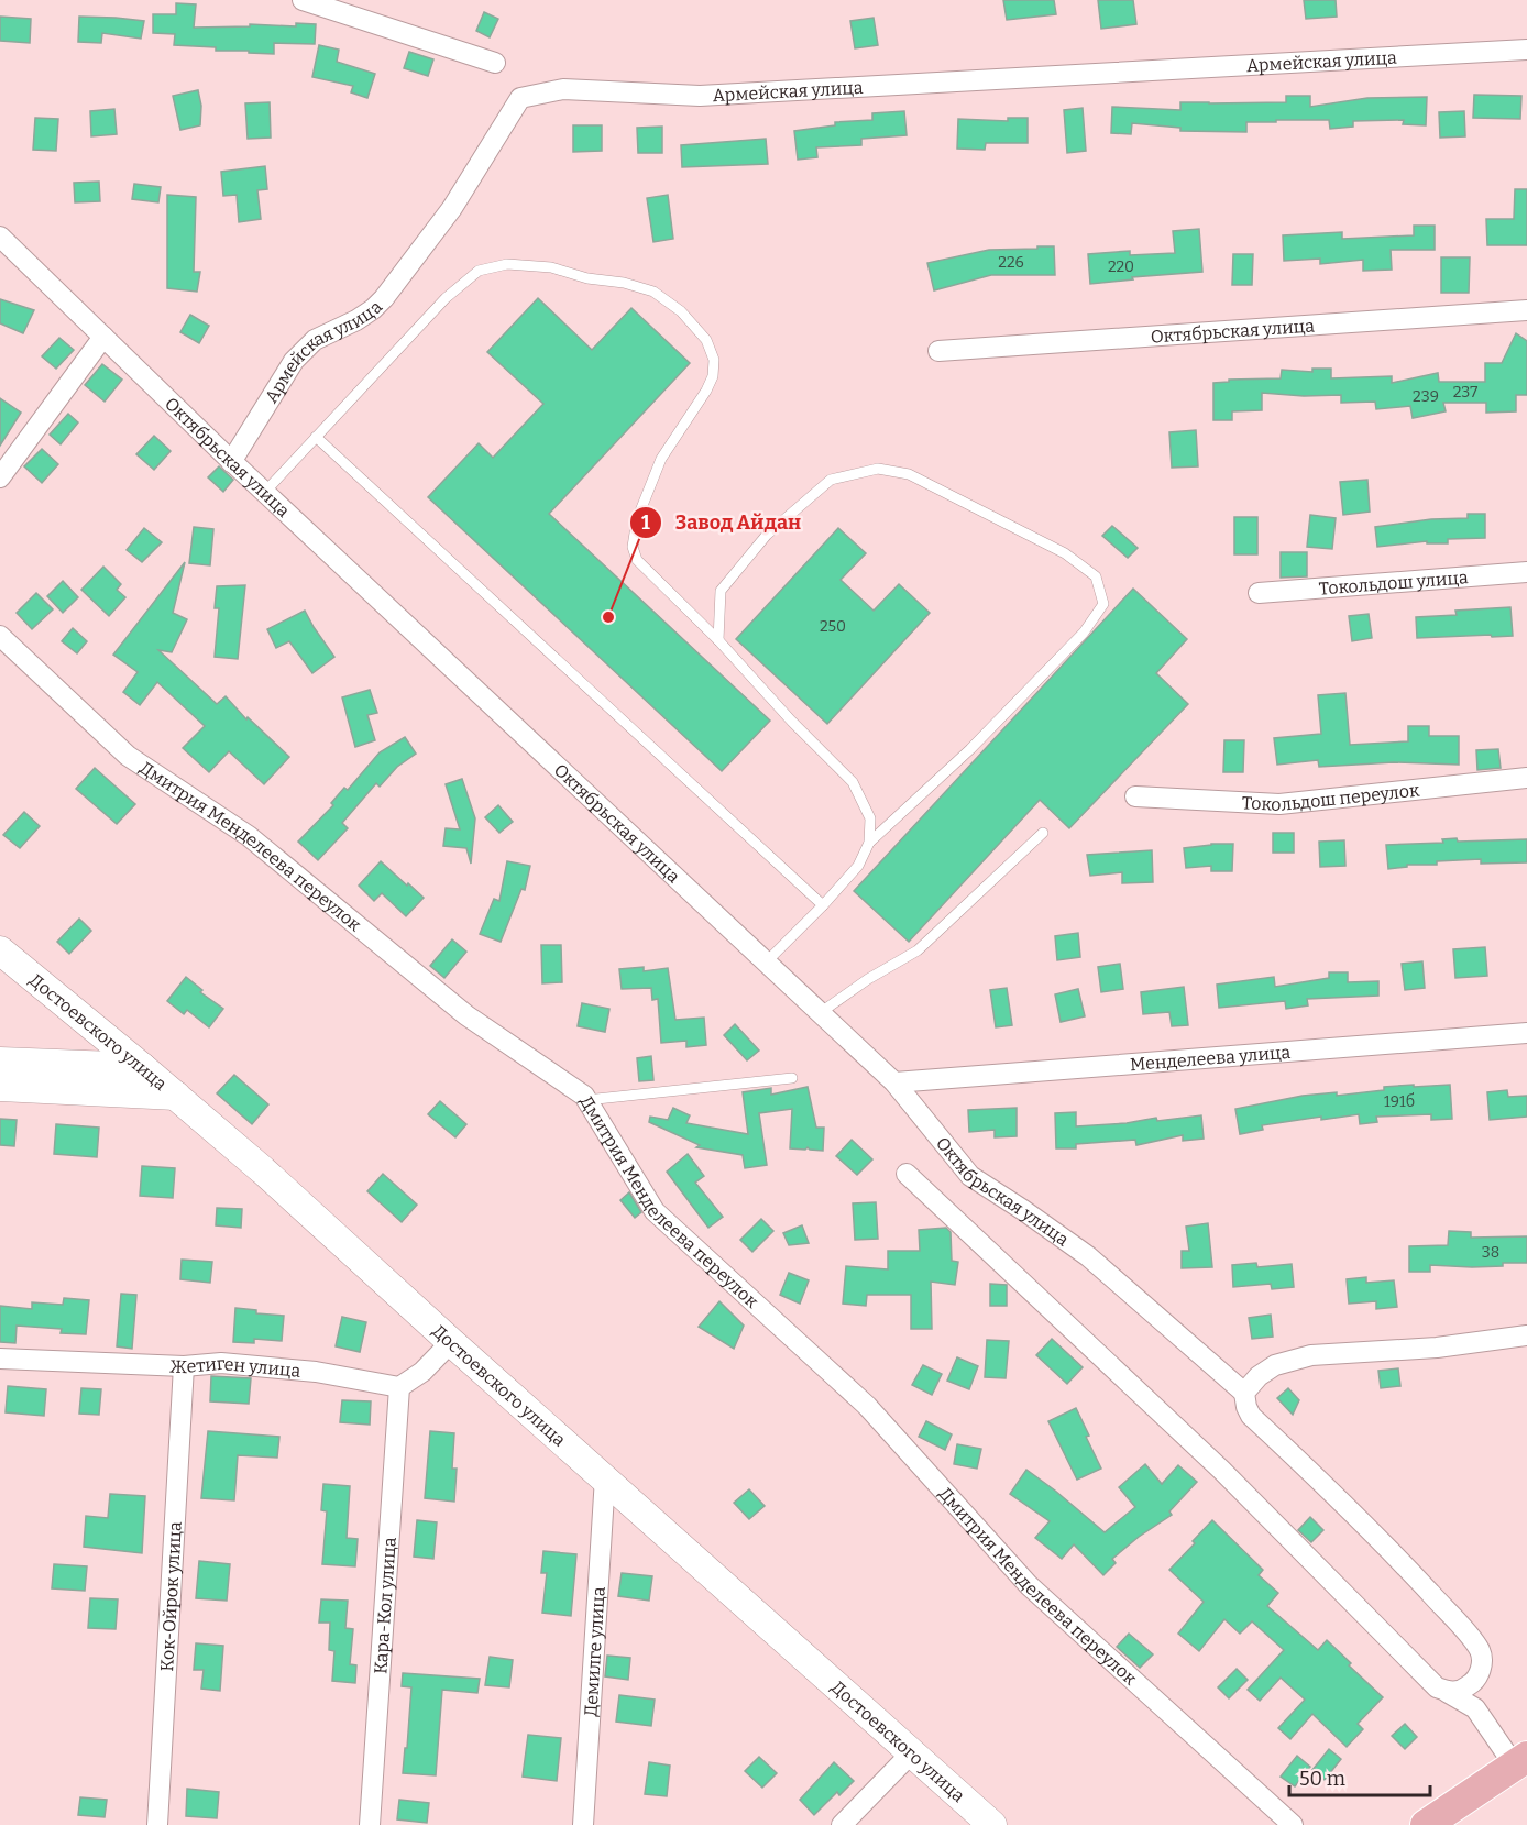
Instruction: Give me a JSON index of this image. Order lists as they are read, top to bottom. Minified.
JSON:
{"streets":{"street":["Армейская улица","Октябрьская улица","Токольдош улица","Токольдош переулок","Дмитрия Менделеева переулок","Достоевского улица","Менделеева улица","Жетиген улица","Кок-Ойрок улица","Кара-Кол улица","Демилге улица"]},"crossings":[["Армейская улица","Октябрьская улица"],["Октябрьская улица","Менделеева улица"],["Достоевского улица","Демилге улица"],["Жетиген улица","Кок-Ойрок улица"],["Жетиген улица","Кара-Кол улица"]],"places":["Завод Айдан"],"house_numbers":["226","220","237","239","250","191б","38"],"scale_bar":"50 m"}
